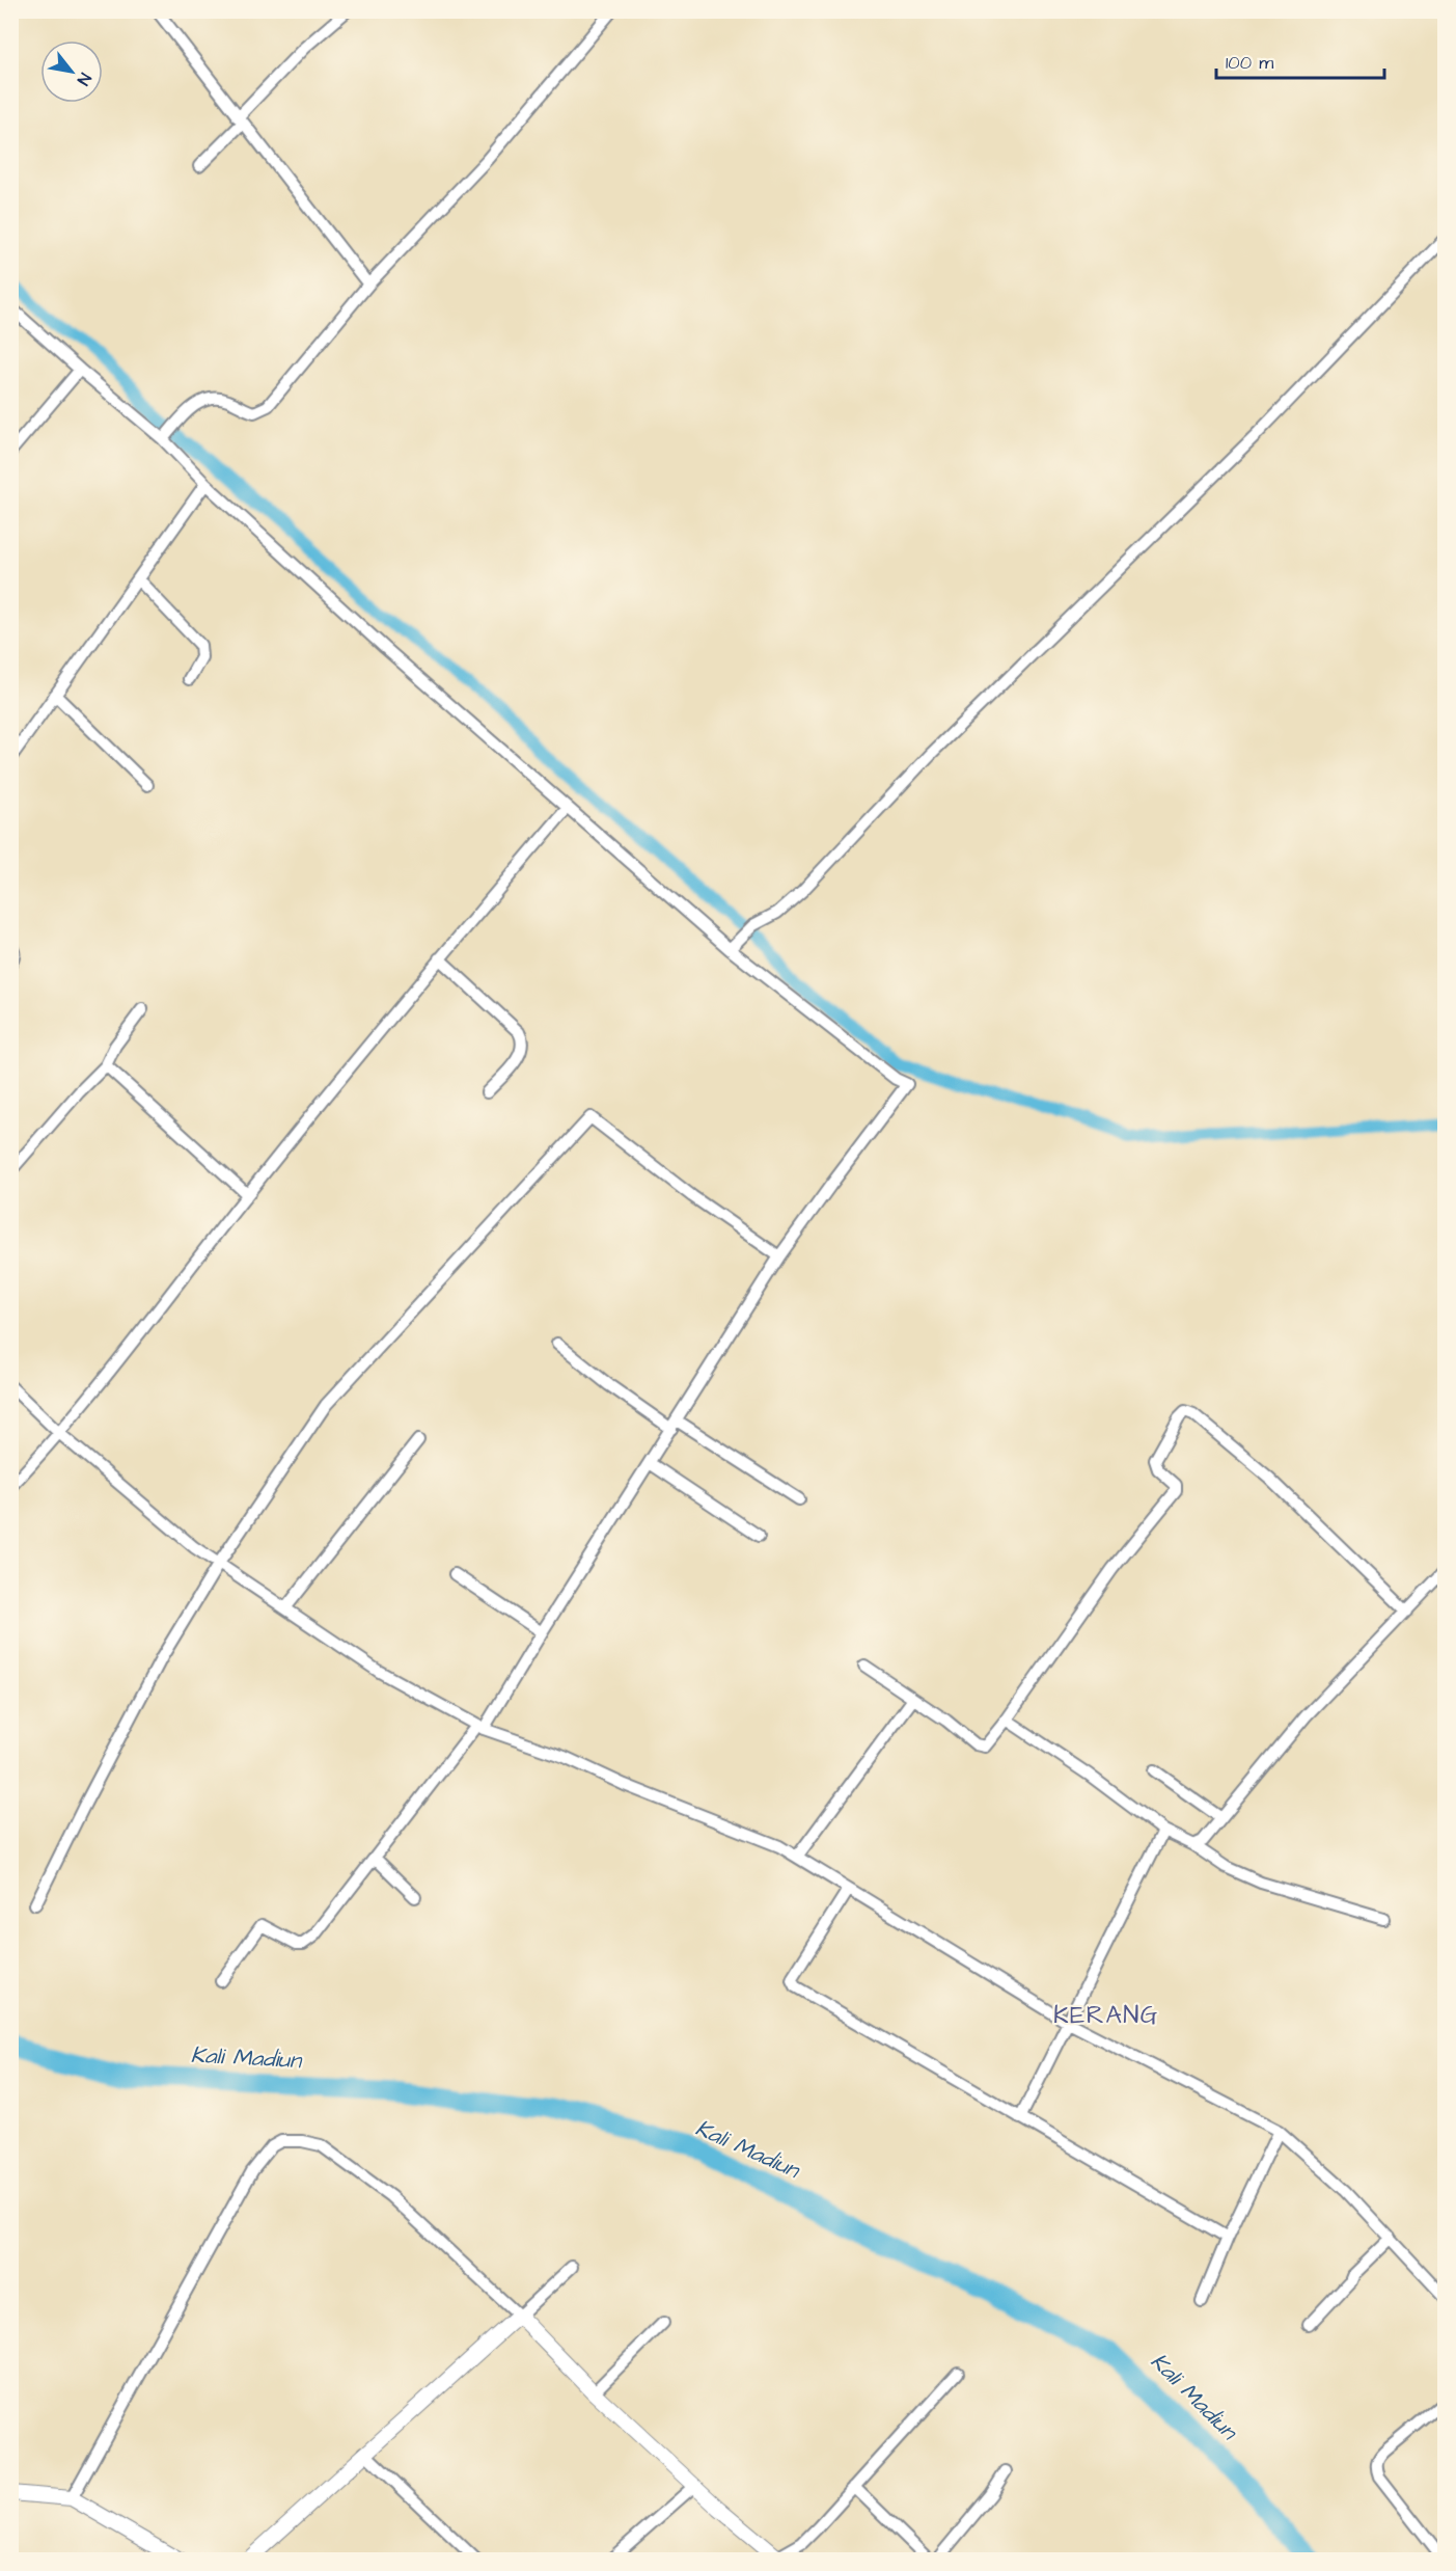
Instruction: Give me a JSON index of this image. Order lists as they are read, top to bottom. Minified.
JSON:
{"districts":["KERANG"],"water":["Kali Madiun"],"scale_bar":"100 m","north":"bottom right"}
